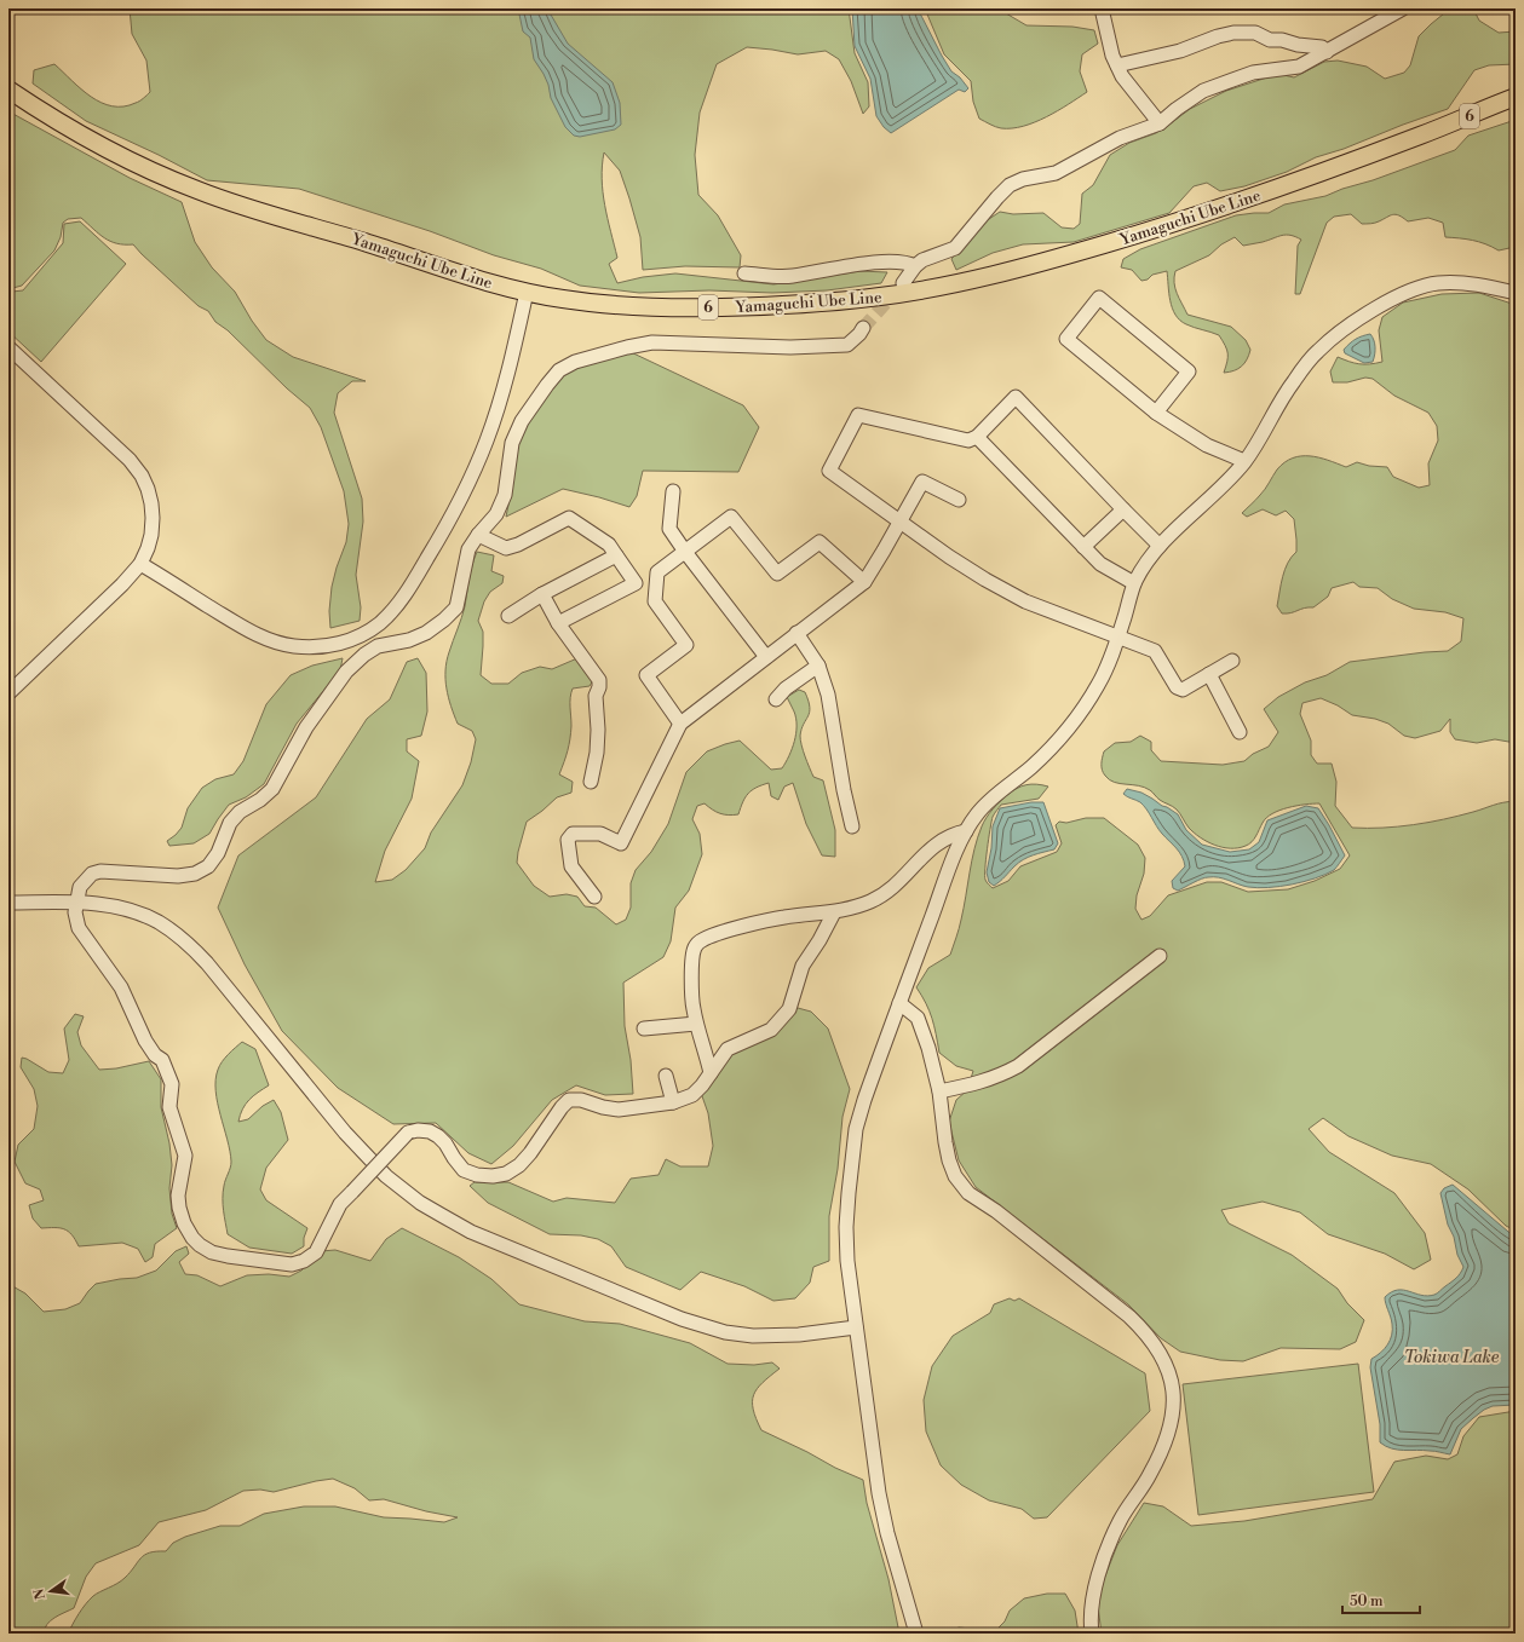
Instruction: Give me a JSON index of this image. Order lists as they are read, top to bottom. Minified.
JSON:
{"streets":{"main road":["6","Yamaguchi Ube Line"]},"water":["Tokiwa Lake"],"scale_bar":"50 m","north":"left"}
